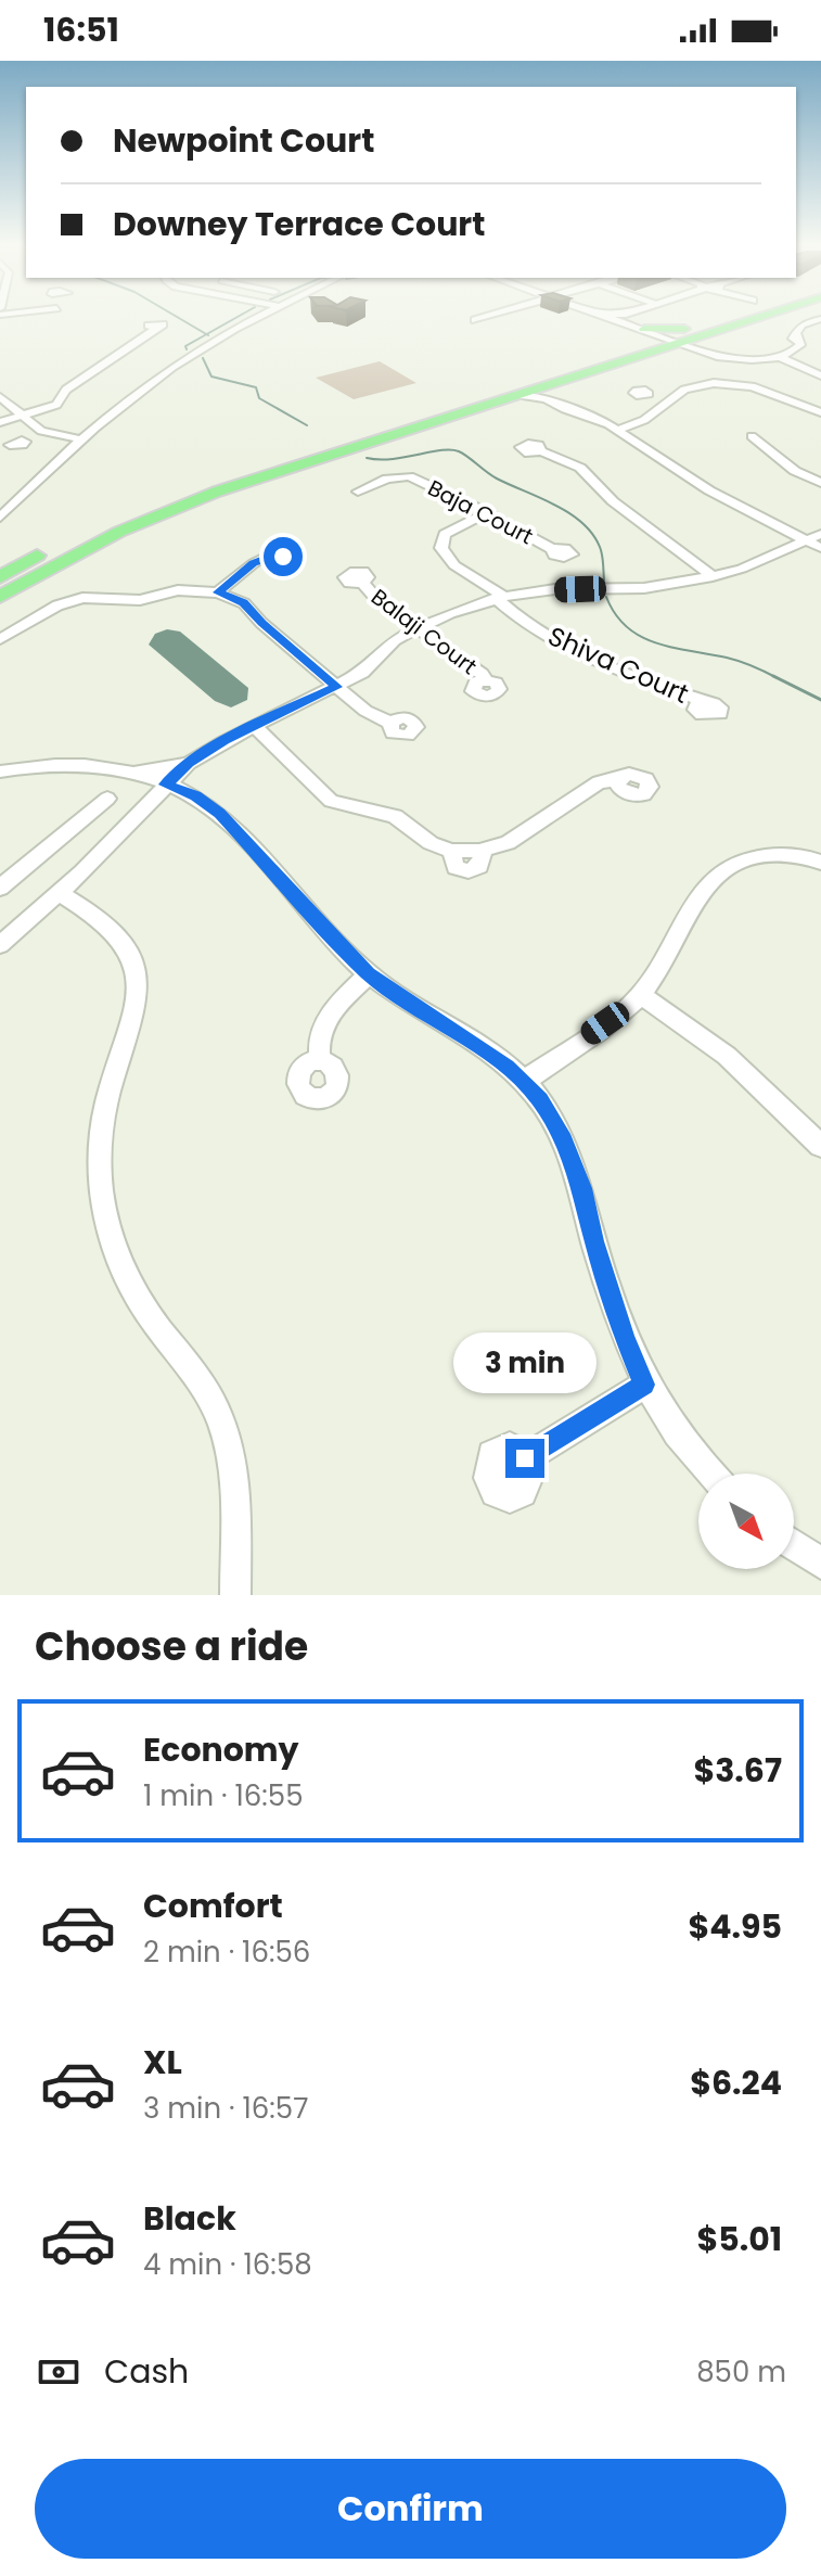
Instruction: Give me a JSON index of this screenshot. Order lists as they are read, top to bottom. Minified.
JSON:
{"streets":{"street":["Baja Court","Balaji Court","Shiva Court"]},"crossings":[["Baja Court","Shiva Court"]],"north":"bottom right","page":{"status":"16:51","banner":["Newpoint Court","Downey Terrace Court"],"bubble":"3 min","heading":"Choose a ride","list":[{"name":"Economy","note":"1 min · 16:55","value":"$3.67"},{"name":"Comfort","note":"2 min · 16:56","value":"$4.95"},{"name":"XL","note":"3 min · 16:57","value":"$6.24"},{"name":"Black","note":"4 min · 16:58","value":"$5.01"}],"pay":["Cash","850 m"],"buttons":"Confirm"}}
